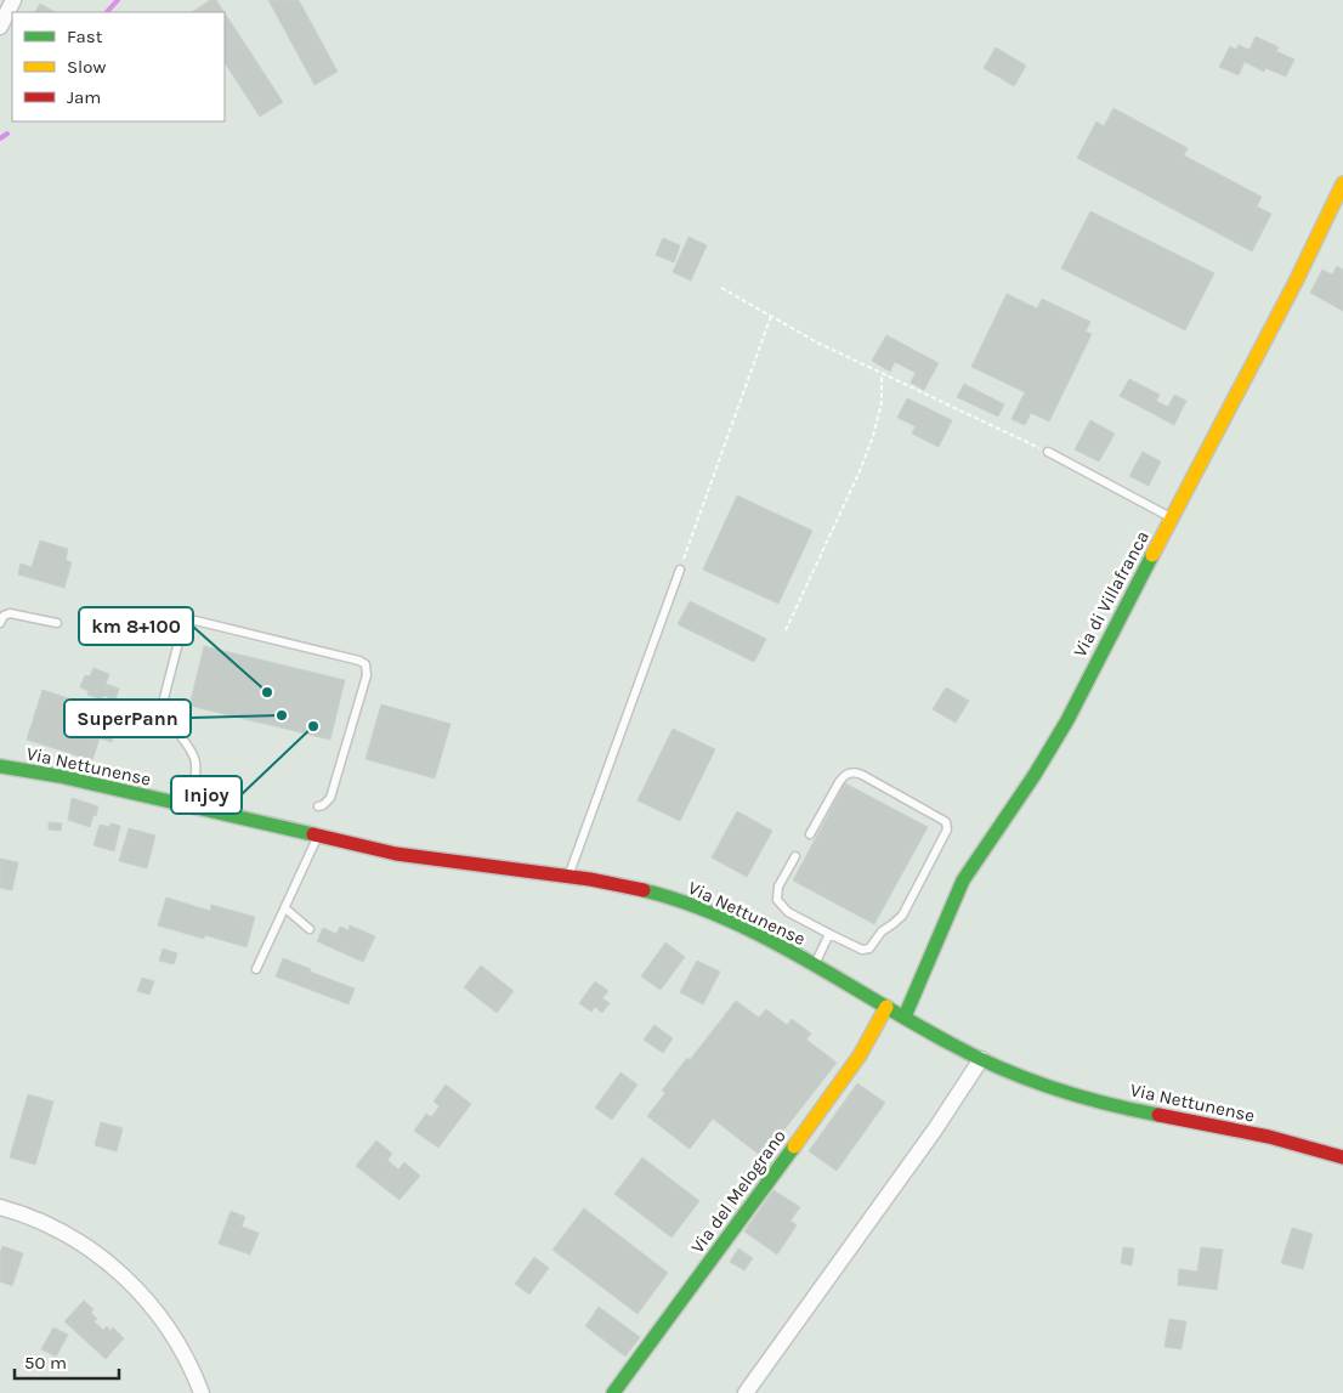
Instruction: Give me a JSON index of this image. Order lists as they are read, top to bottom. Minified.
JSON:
{"streets":{"main road":["Via di Villafranca","Via Nettunense","Via del Melograno"]},"crossings":[["Via di Villafranca","Via Nettunense"],["Via Nettunense","Via del Melograno"]],"places":["km 8+100","SuperPann","Injoy"],"legend":["Fast","Slow","Jam"],"scale_bar":"50 m"}
